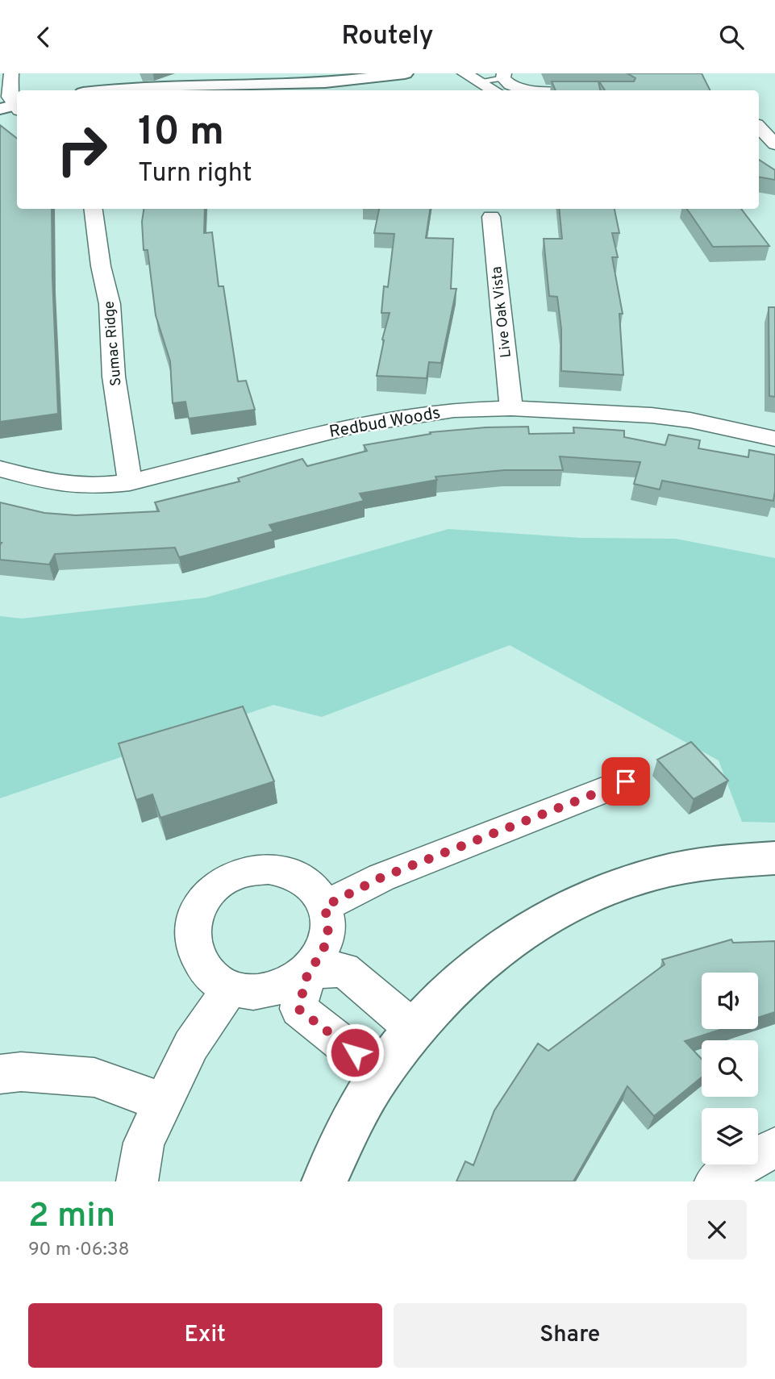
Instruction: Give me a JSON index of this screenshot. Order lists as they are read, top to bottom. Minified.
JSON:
{"streets":{"street":["Live Oak Vista","Sumac Ridge","Redbud Woods"]},"crossings":[["Live Oak Vista","Redbud Woods"],["Sumac Ridge","Redbud Woods"]],"page":{"header":"Routely","turn":["10 m","Turn right"],"heading":["2 min","90 m · 06:38"],"buttons":["Exit","Share"]}}
